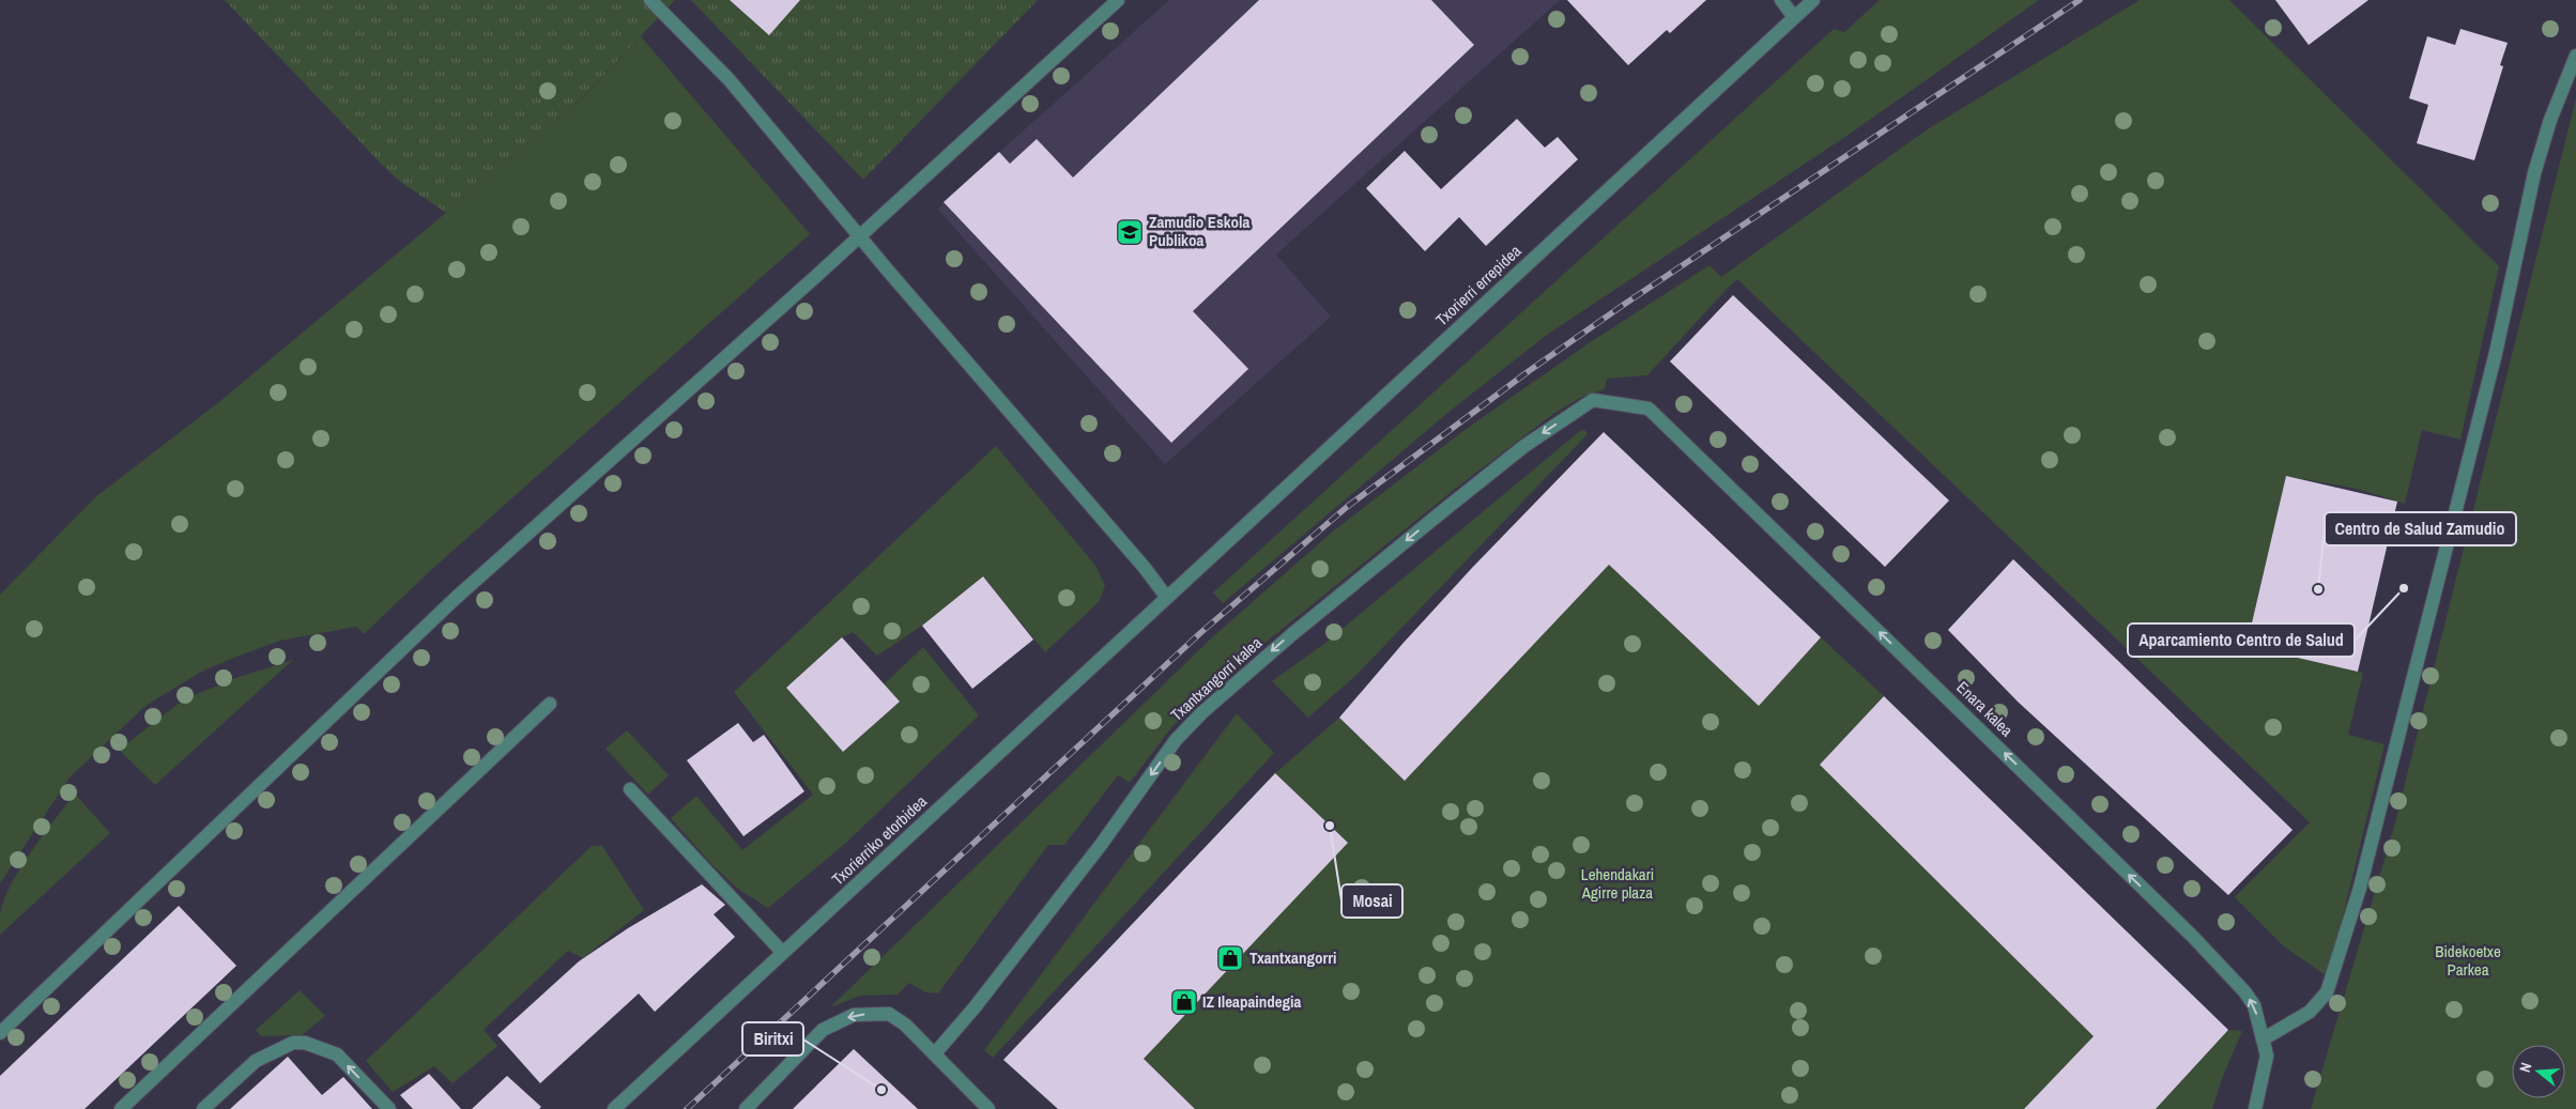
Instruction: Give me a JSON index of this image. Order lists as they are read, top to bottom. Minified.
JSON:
{"streets":{"street":["Txorierri errepidea","Txantxangorri kalea","Enara kalea","Txorierriko etorbidea"]},"crossings":[["Txorierri errepidea","Txorierriko etorbidea"],["Txantxangorri kalea","Enara kalea"]],"one_way":["Txantxangorri kalea","Enara kalea"],"parks":["Lehendakari Agirre plaza","Bidekoetxe Parkea"],"places":{"school or university":["Zamudio Eskola Publikoa"],"other":["Aparcamiento Centro de Salud","Centro de Salud Zamudio","Mosai","Biritxi"],"shop":["Txantxangorri","IZ Ileapaindegia"]},"north":"left"}
